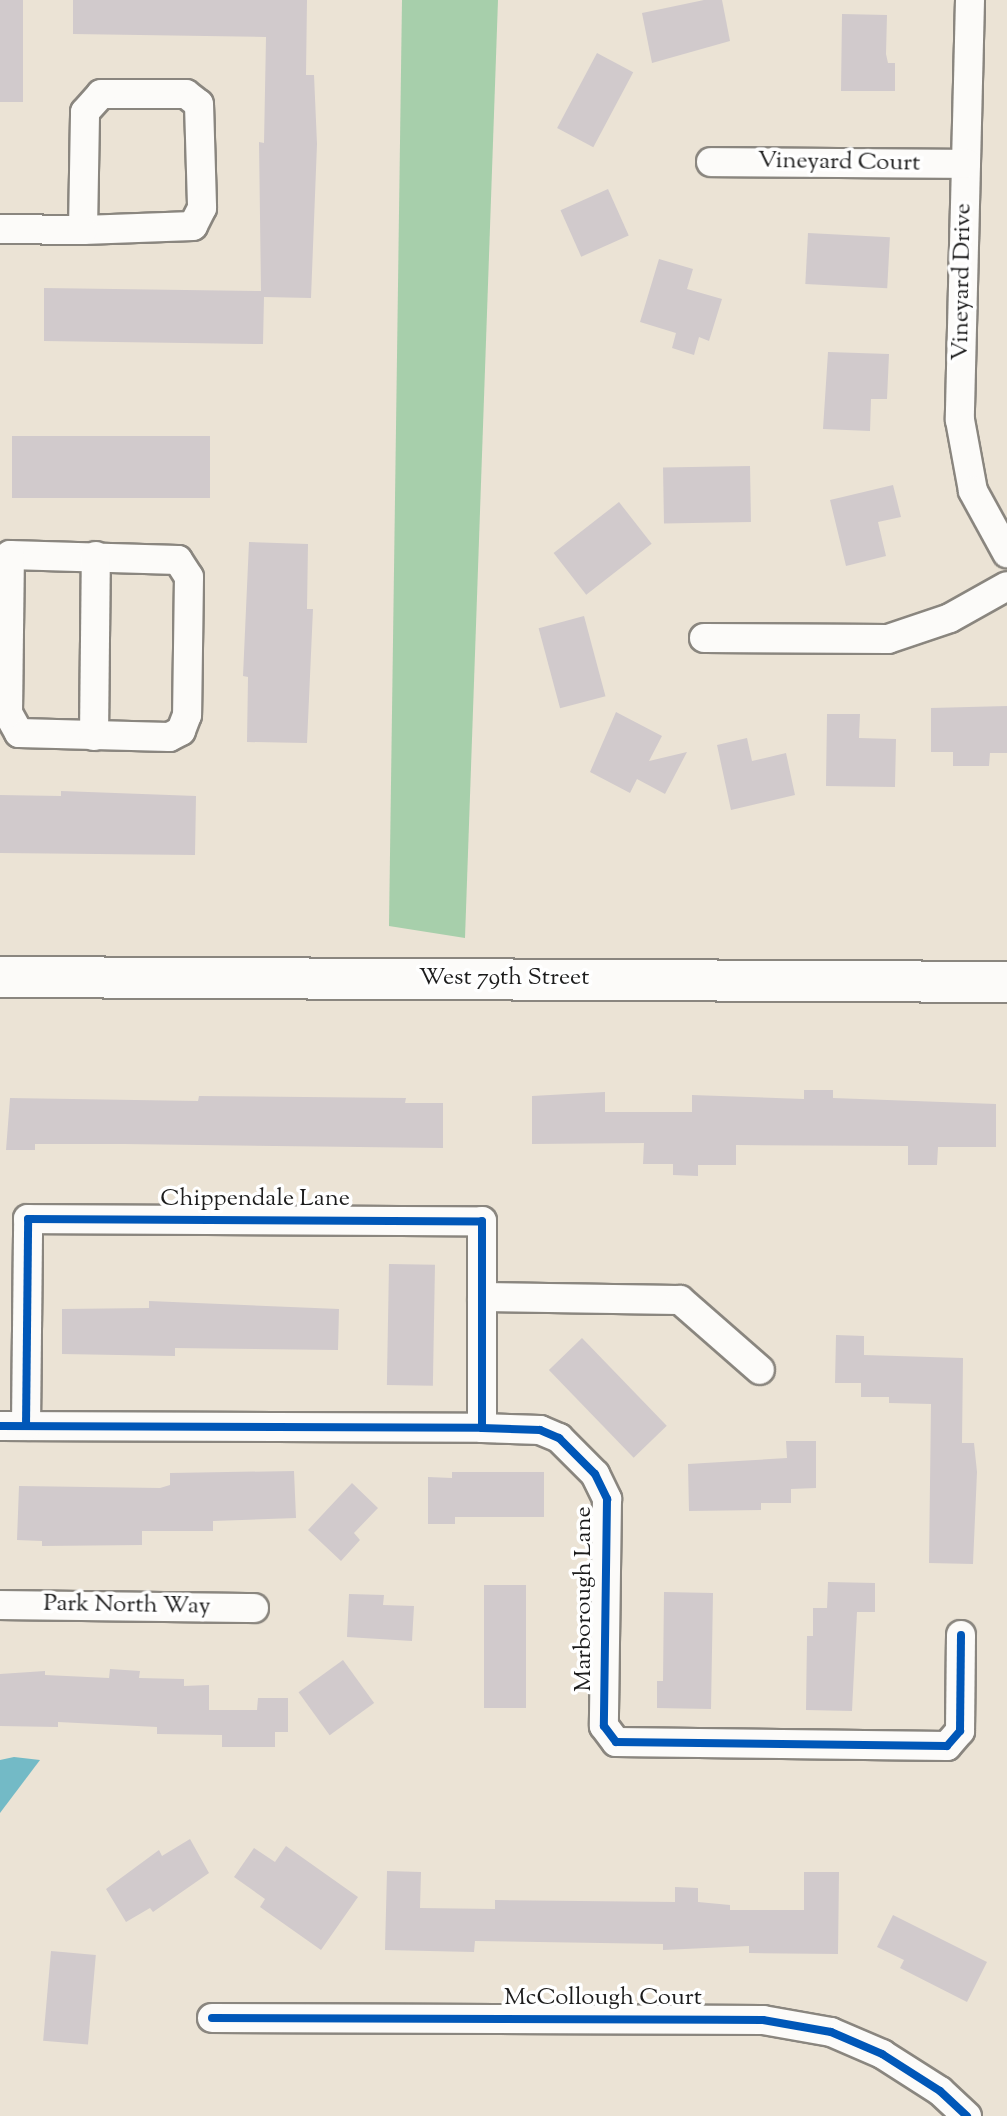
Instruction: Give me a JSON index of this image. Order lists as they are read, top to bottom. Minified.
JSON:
{"streets":{"main road":["West 79th Street"],"street":["Vineyard Court","Vineyard Drive","Chippendale Lane","Marborough Lane","Park North Way","McCollough Court"]},"crossings":[["Vineyard Court","Vineyard Drive"],["Chippendale Lane","Marborough Lane"]]}
